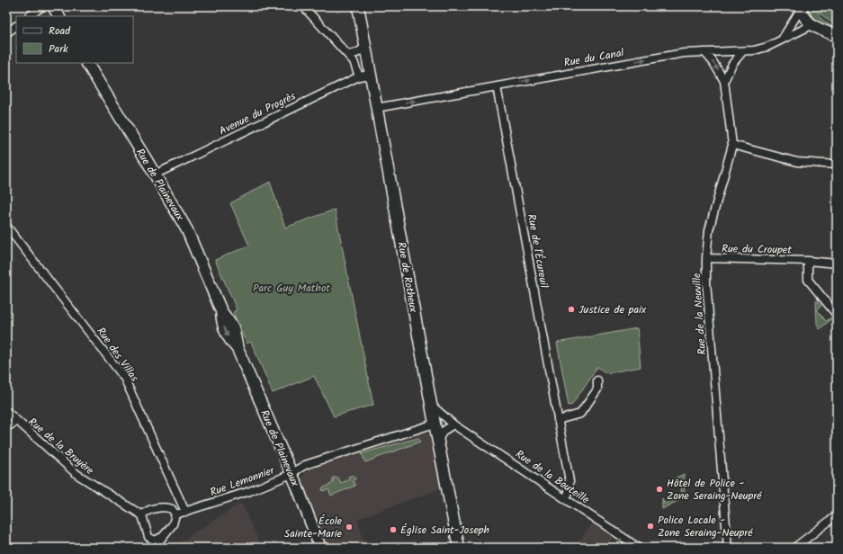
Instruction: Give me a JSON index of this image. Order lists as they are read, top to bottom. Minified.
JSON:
{"streets":{"street":["Rue du Canal","Avenue du Progrès","Rue de Plainevaux","Rue du Croupet","Rue de l'Écureuil","Rue de Rotheux","Rue de la Neuville","Rue des Villas","Rue de la Bruyère","Rue de la Bouteille","Rue Lemonnier"]},"crossings":[["Rue du Canal","Rue de l'Écureuil"],["Rue du Canal","Rue de Rotheux"],["Rue du Canal","Rue de la Neuville"],["Avenue du Progrès","Rue de Plainevaux"],["Avenue du Progrès","Rue de Rotheux"],["Rue de Plainevaux","Rue Lemonnier"],["Rue du Croupet","Rue de la Neuville"],["Rue de l'Écureuil","Rue de la Bouteille"],["Rue de Rotheux","Rue de la Bouteille"],["Rue de Rotheux","Rue Lemonnier"],["Rue des Villas","Rue Lemonnier"],["Rue de la Bruyère","Rue Lemonnier"],["Rue de la Bouteille","Rue Lemonnier"]],"one_way":["Rue du Canal"],"parks":["Parc Guy Mathot"],"places":["Justice de paix","Hôtel de Police - Zone Seraing-Neupré","Police Locale - Zone Seraing-Neupré","École Sainte-Marie","Église Saint-Joseph"],"legend":["Road","Park"]}
